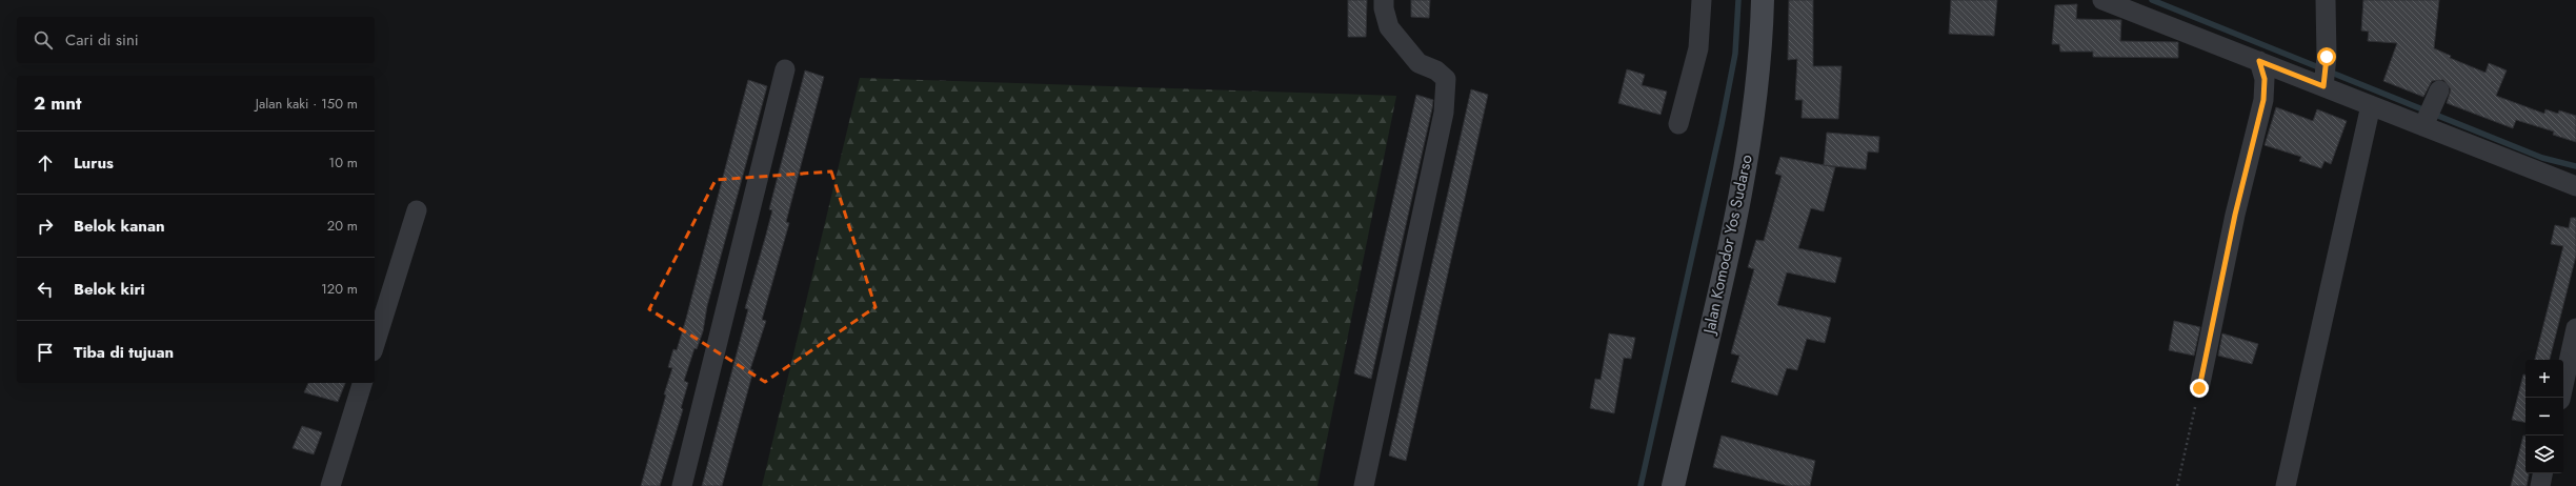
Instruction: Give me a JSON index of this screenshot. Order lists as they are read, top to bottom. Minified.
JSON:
{"streets":{"street":["Jalan Komodor Yos Sudarso"]},"page":{"search":"Cari di sini","heading":["2 mnt","Jalan kaki · 150 m"],"list":[["Lurus","10 m"],["Belok kanan","20 m"],["Belok kiri","120 m"],"Tiba di tujuan"],"map_buttons":["+","−"]}}
